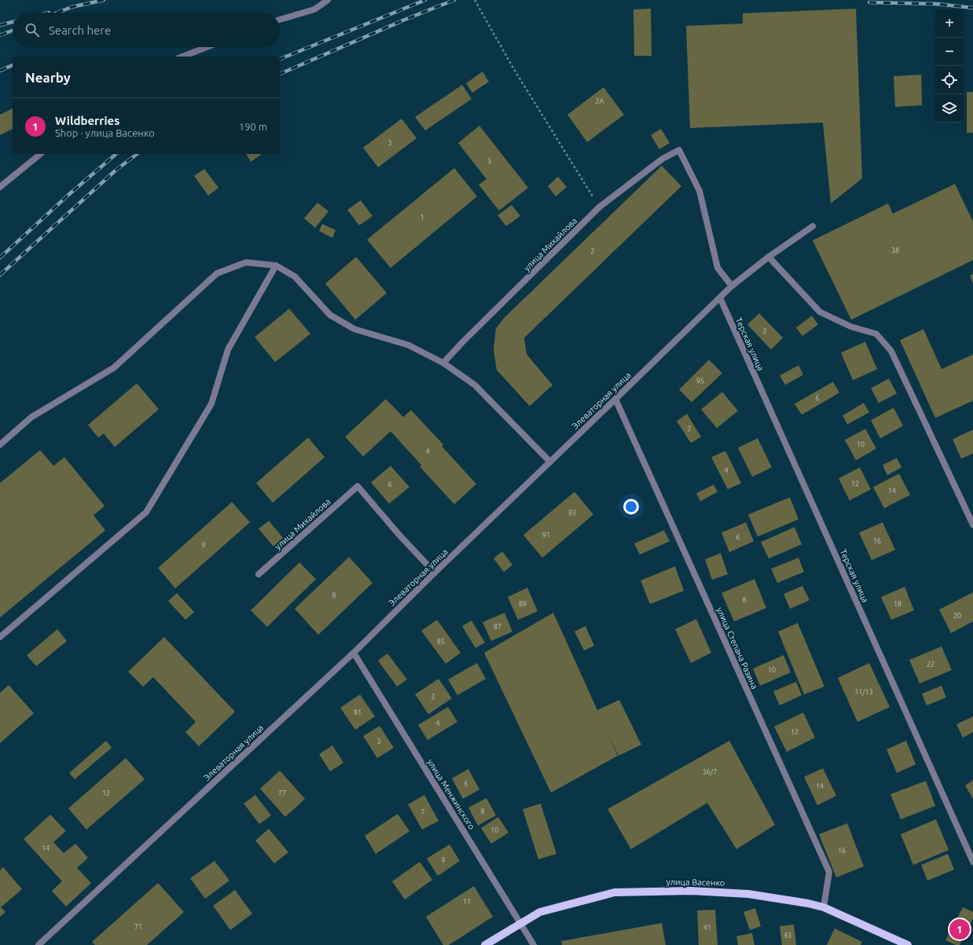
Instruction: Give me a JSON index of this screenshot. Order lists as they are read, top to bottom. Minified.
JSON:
{"streets":{"main road":["улица Васенко"],"street":["улица Михайлова","Терская улица","Элеваторная улица","улица Степана Разина","улица Менжинского"]},"crossings":[["улица Михайлова","Элеваторная улица"],["Терская улица","Элеваторная улица"],["Элеваторная улица","улица Степана Разина"],["Элеваторная улица","улица Менжинского"],["улица Степана Разина","улица Васенко"],["улица Менжинского","улица Васенко"]],"house_numbers":["2А","3","5","1","38","2","2","95","6","2","10","4","4","12","6","14","93","91","6","16","9","8","8","89","18","20","87","85","22","10","11/13","2","81","4","12","3","36/7","6","14","12","77","8","7","10","14","16","9","11","71","41","43"],"page":{"map_buttons":["+","−"],"search":"Search here","heading":"Nearby","list":[{"mark":"1","name":"Wildberries","note":"Shop · улица Васенко","value":"190 m"}],"pins":"1"}}
